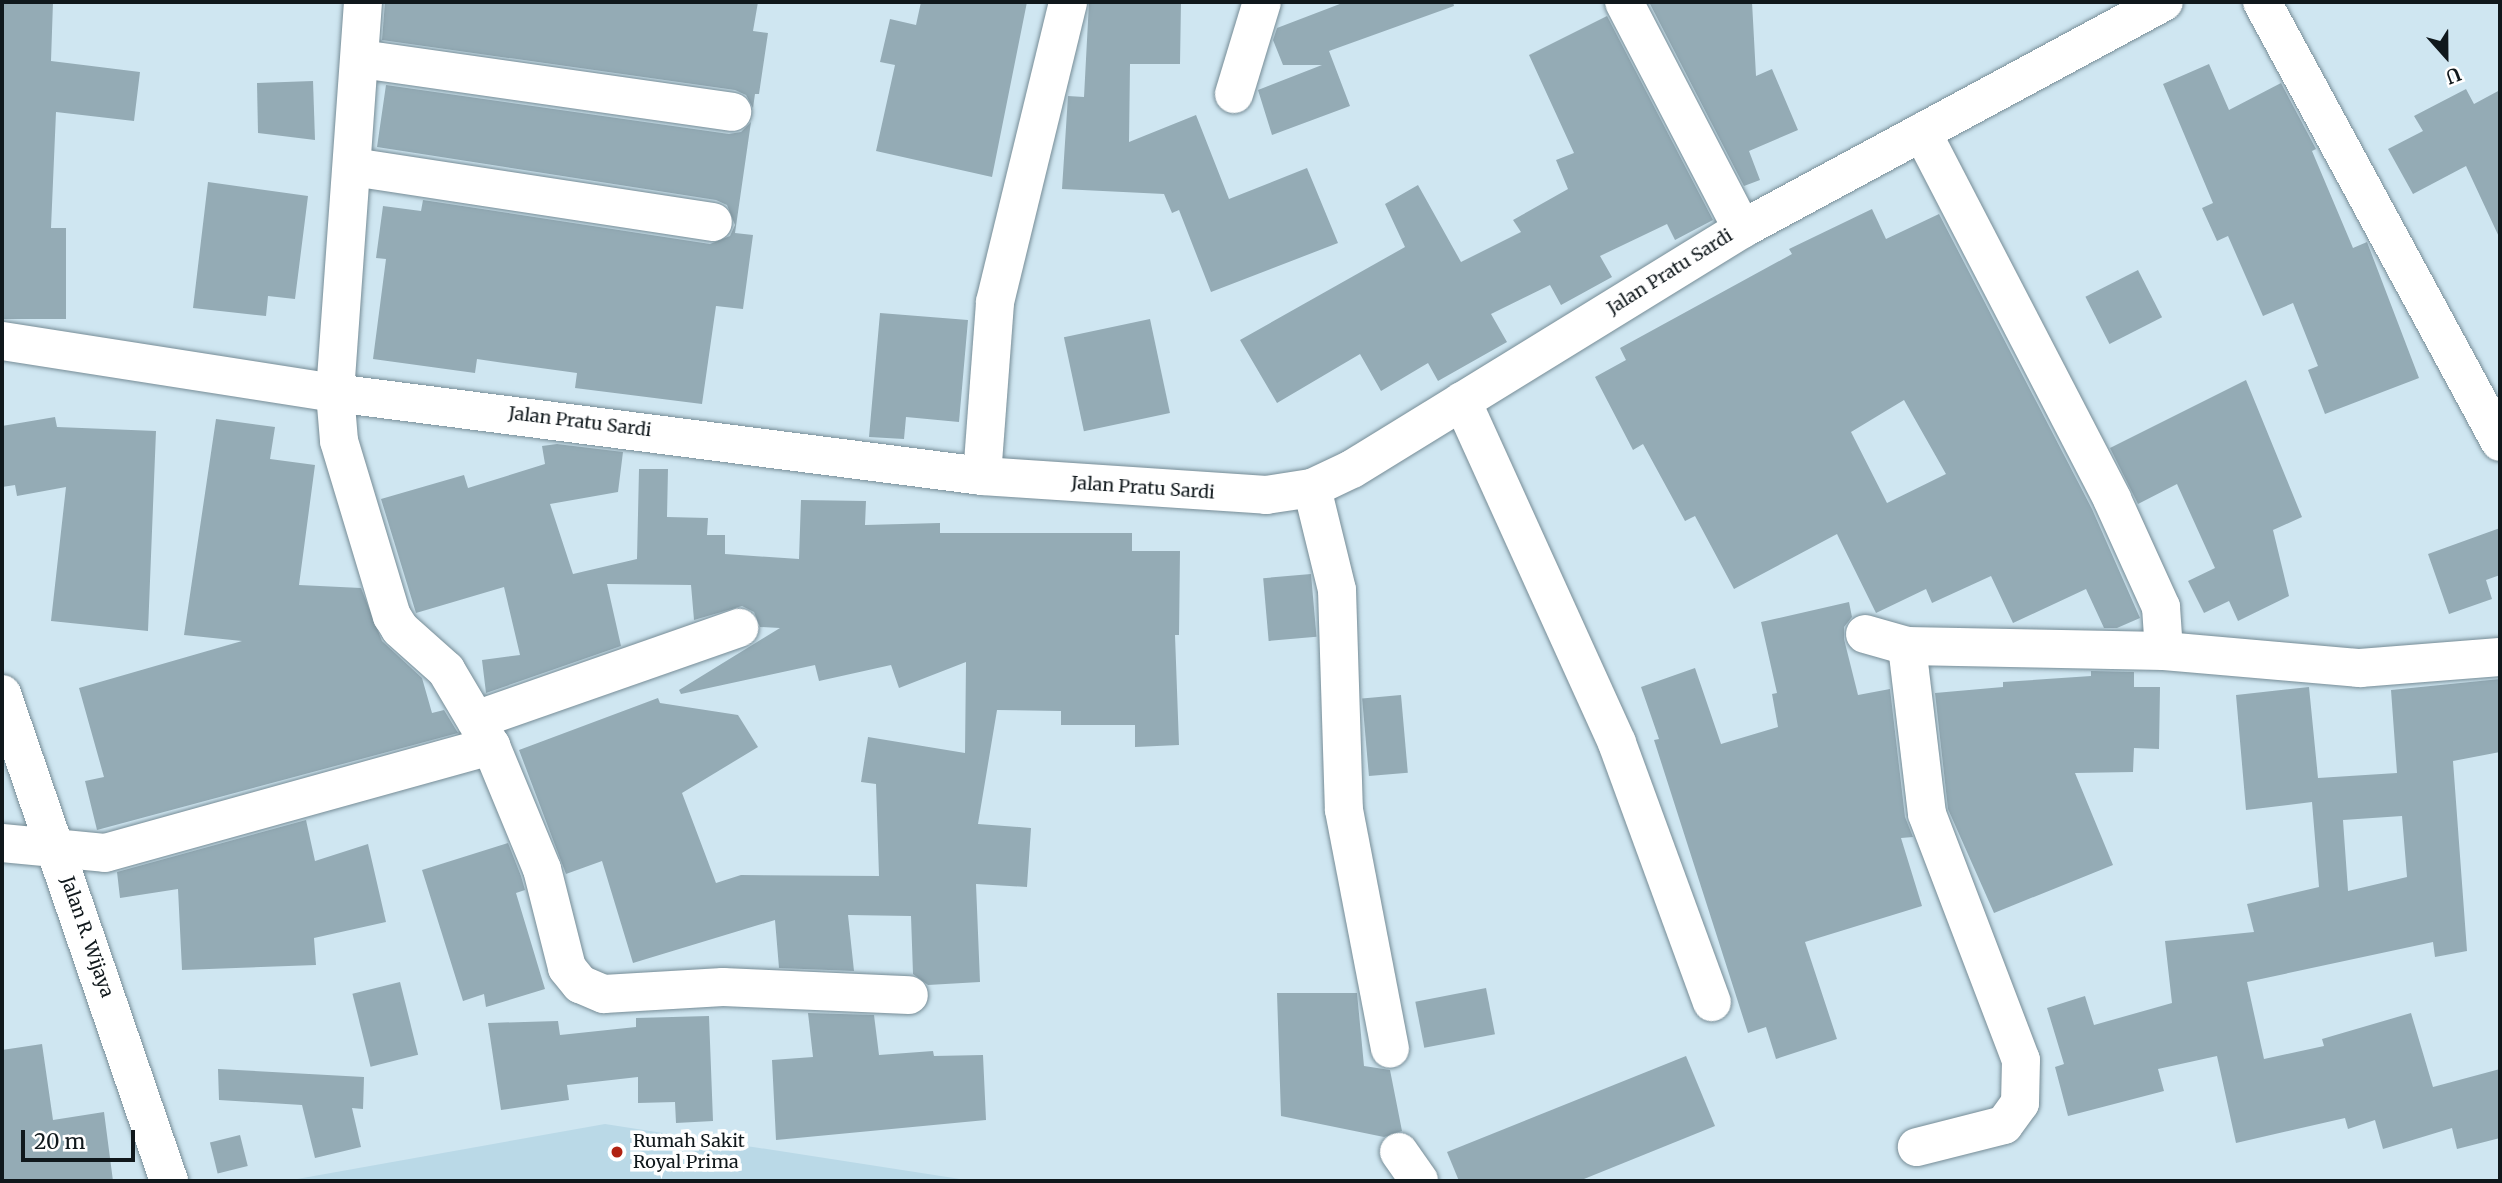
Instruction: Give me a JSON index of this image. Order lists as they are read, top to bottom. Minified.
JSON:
{"streets":{"street":["Jalan Pratu Sardi","Jalan R. Wijaya"]},"places":["Rumah Sakit Royal Prima"],"scale_bar":"20 m","north":"bottom"}
